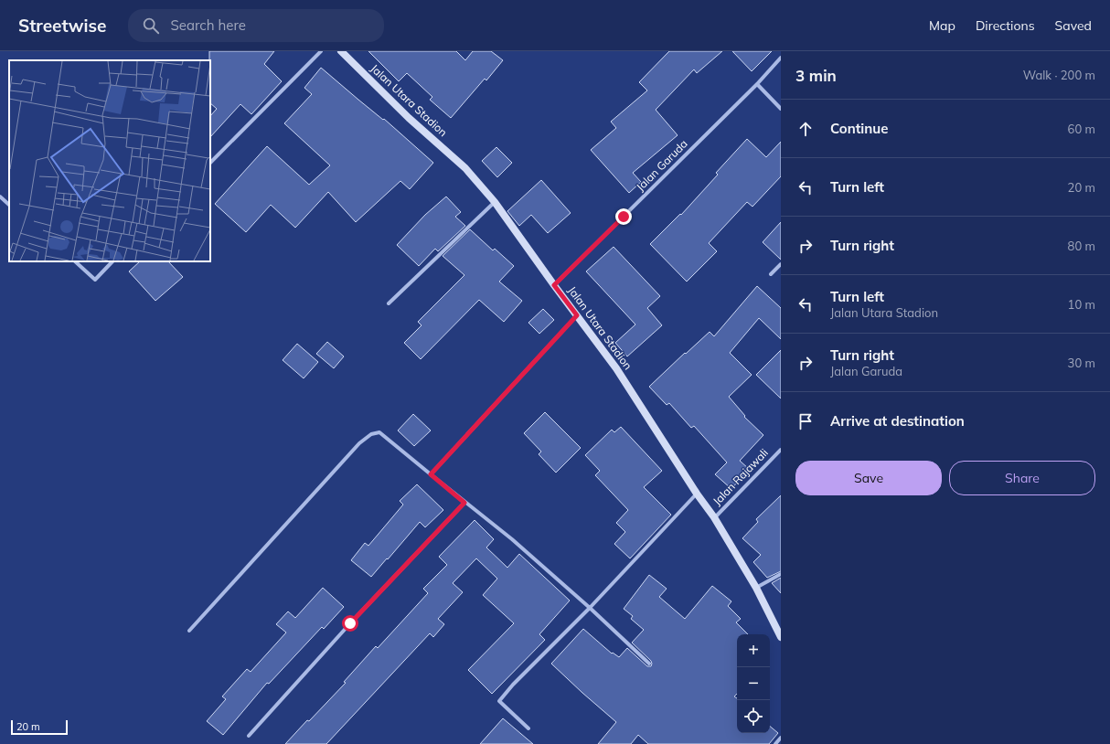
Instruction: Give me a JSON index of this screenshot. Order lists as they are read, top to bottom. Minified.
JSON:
{"streets":{"street":["Jalan Utara Stadion","Jalan Garuda","Jalan Rajawali"]},"crossings":[["Jalan Utara Stadion","Jalan Garuda"],["Jalan Utara Stadion","Jalan Rajawali"]],"scale_bar":"20 m","page":{"header":"Streetwise","search":"Search here","nav":["Map","Directions","Saved"],"heading":["3 min","Walk · 200 m"],"list":[["Continue","60 m"],["Turn left","20 m"],["Turn right","80 m"],["Turn left","Jalan Utara Stadion","10 m"],["Turn right","Jalan Garuda","30 m"],"Arrive at destination"],"buttons":["Save","Share"],"map_buttons":["+","−"],"scale":"20 m"}}
